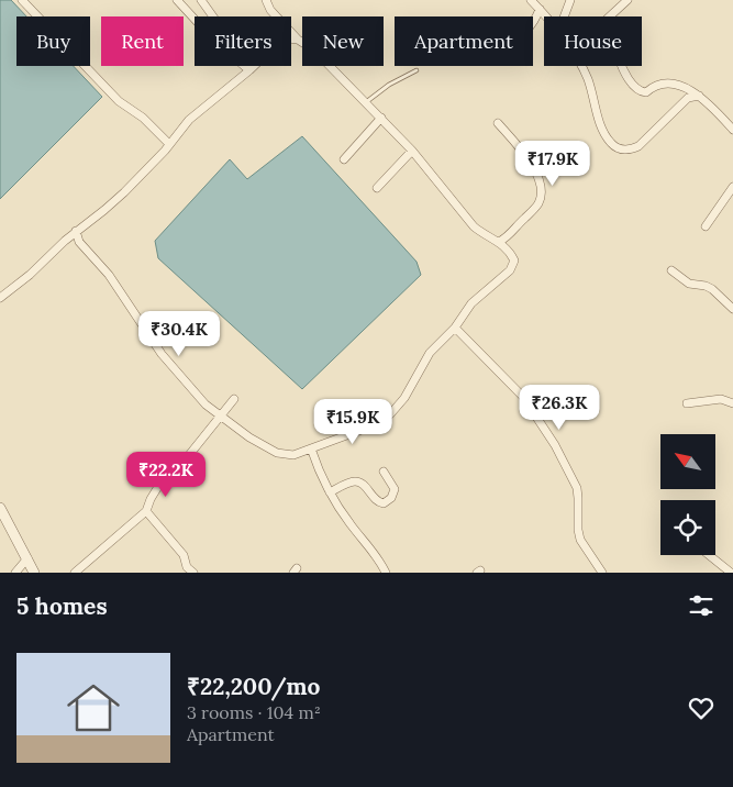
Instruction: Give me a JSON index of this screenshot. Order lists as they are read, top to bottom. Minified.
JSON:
{"north":"top left","page":{"chip":["Buy","Rent","Filters","New","Apartment","House"],"price":["₹17.9K","₹30.4K","₹26.3K","₹15.9K","₹22.2K"],"heading":"5 homes","list":[{"name":"₹22,200/mo","note":"3 rooms · 104 m² · Apartment"}]}}
